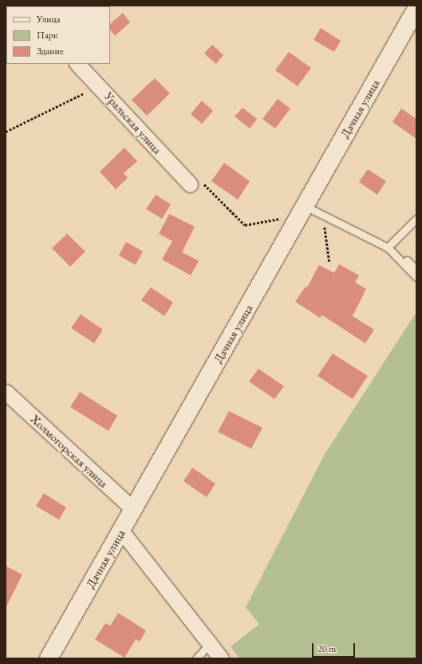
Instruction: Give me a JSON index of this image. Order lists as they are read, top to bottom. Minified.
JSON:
{"streets":{"street":["Дачная улица","Уральская улица","Холмогорская улица"]},"crossings":[["Дачная улица","Холмогорская улица"]],"legend":["Улица","Парк","Здание"],"scale_bar":"20 m"}
